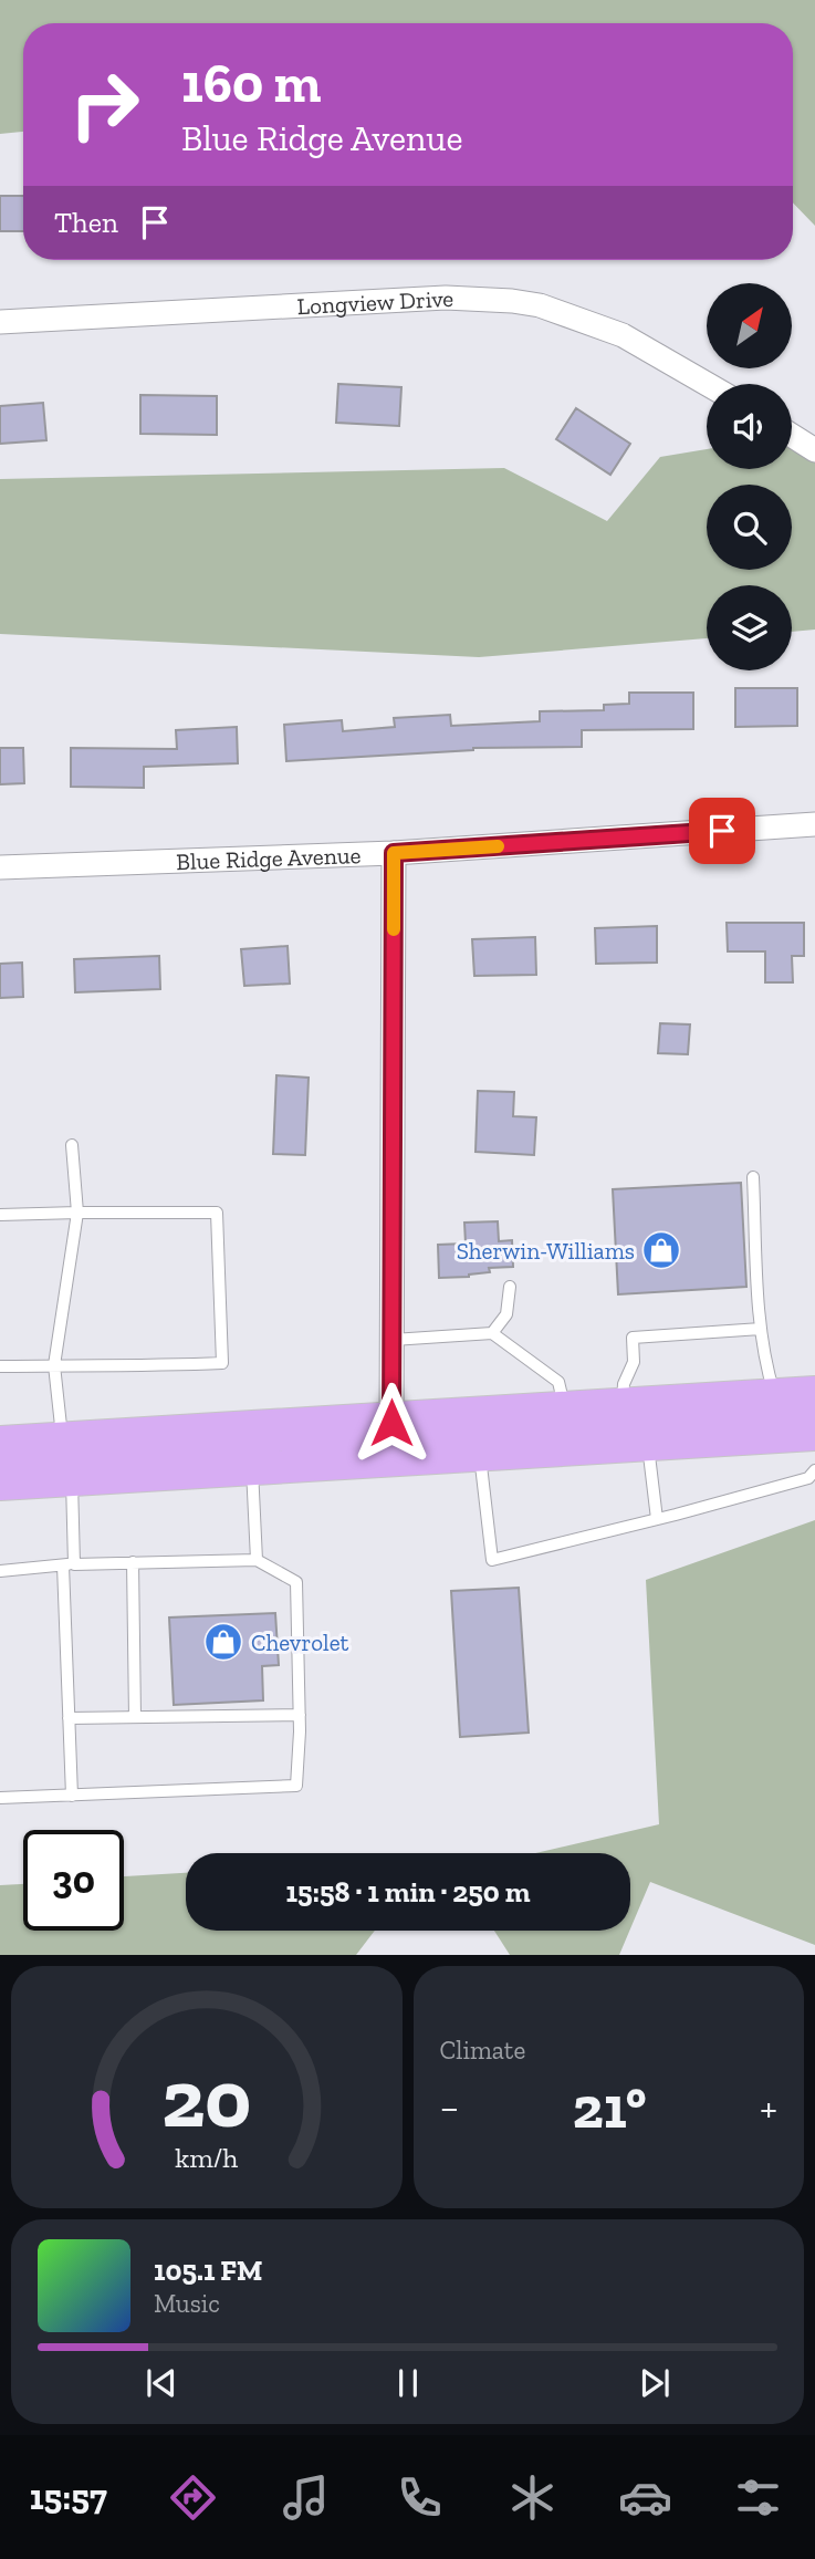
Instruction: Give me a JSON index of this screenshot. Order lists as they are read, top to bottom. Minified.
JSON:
{"streets":{"street":["Longview Drive","Blue Ridge Avenue"]},"places":{"shop":["Sherwin-Williams","Chevrolet"]},"north":"top right","page":{"turn":["160 m","Blue Ridge Avenue"],"then":"Then","limit":"30","trip":"15:58 · 1 min · 250 m","tile":"Climate","heat":["−","21°","+"],"song":["105.1 FM","Music"],"tabs":"15:57","gauge":["20","km/h"]}}
